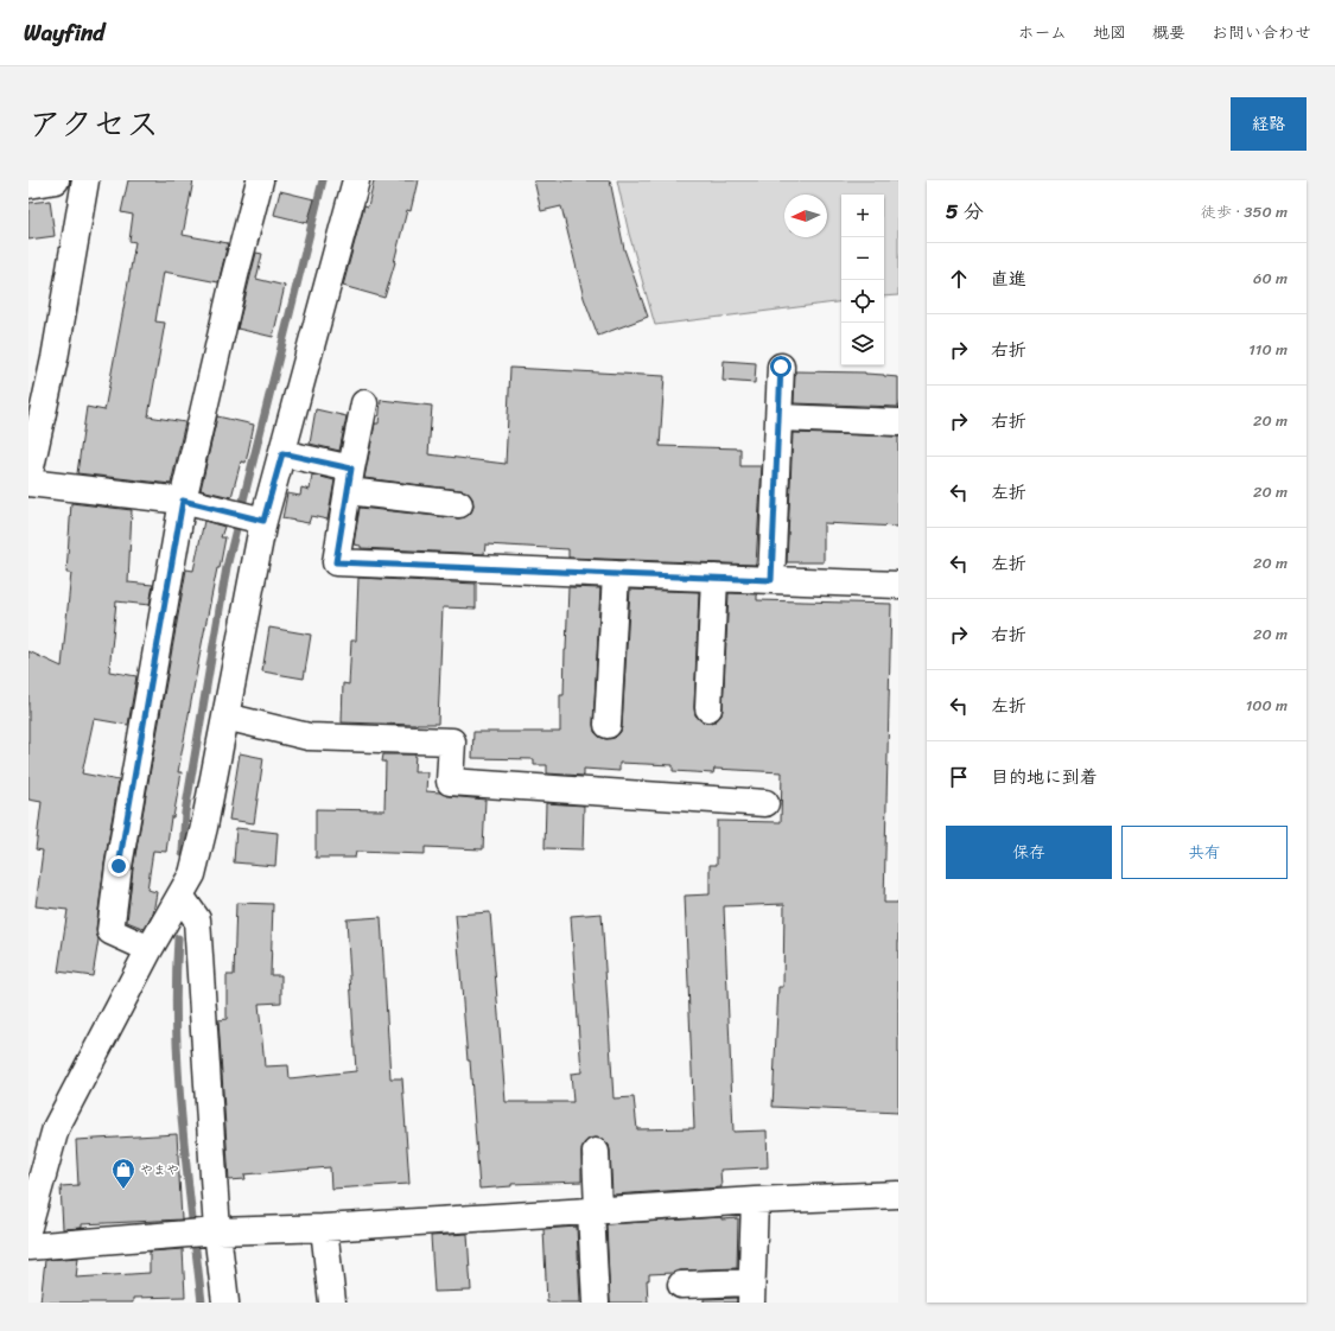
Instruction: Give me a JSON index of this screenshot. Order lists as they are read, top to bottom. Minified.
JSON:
{"places":{"shop":["やまや"]},"north":"left","page":{"header":"Wayfind","nav":["ホーム","地図","概要","お問い合わせ"],"title":"アクセス","buttons":["経路",["保存","共有"]],"heading":["5 分","徒歩 · 350 m"],"map_buttons":["+","−"],"list":[["直進","60 m"],["右折","110 m"],["右折","20 m"],["左折","20 m"],["左折","20 m"],["右折","20 m"],["左折","100 m"],"目的地に到着"]}}
